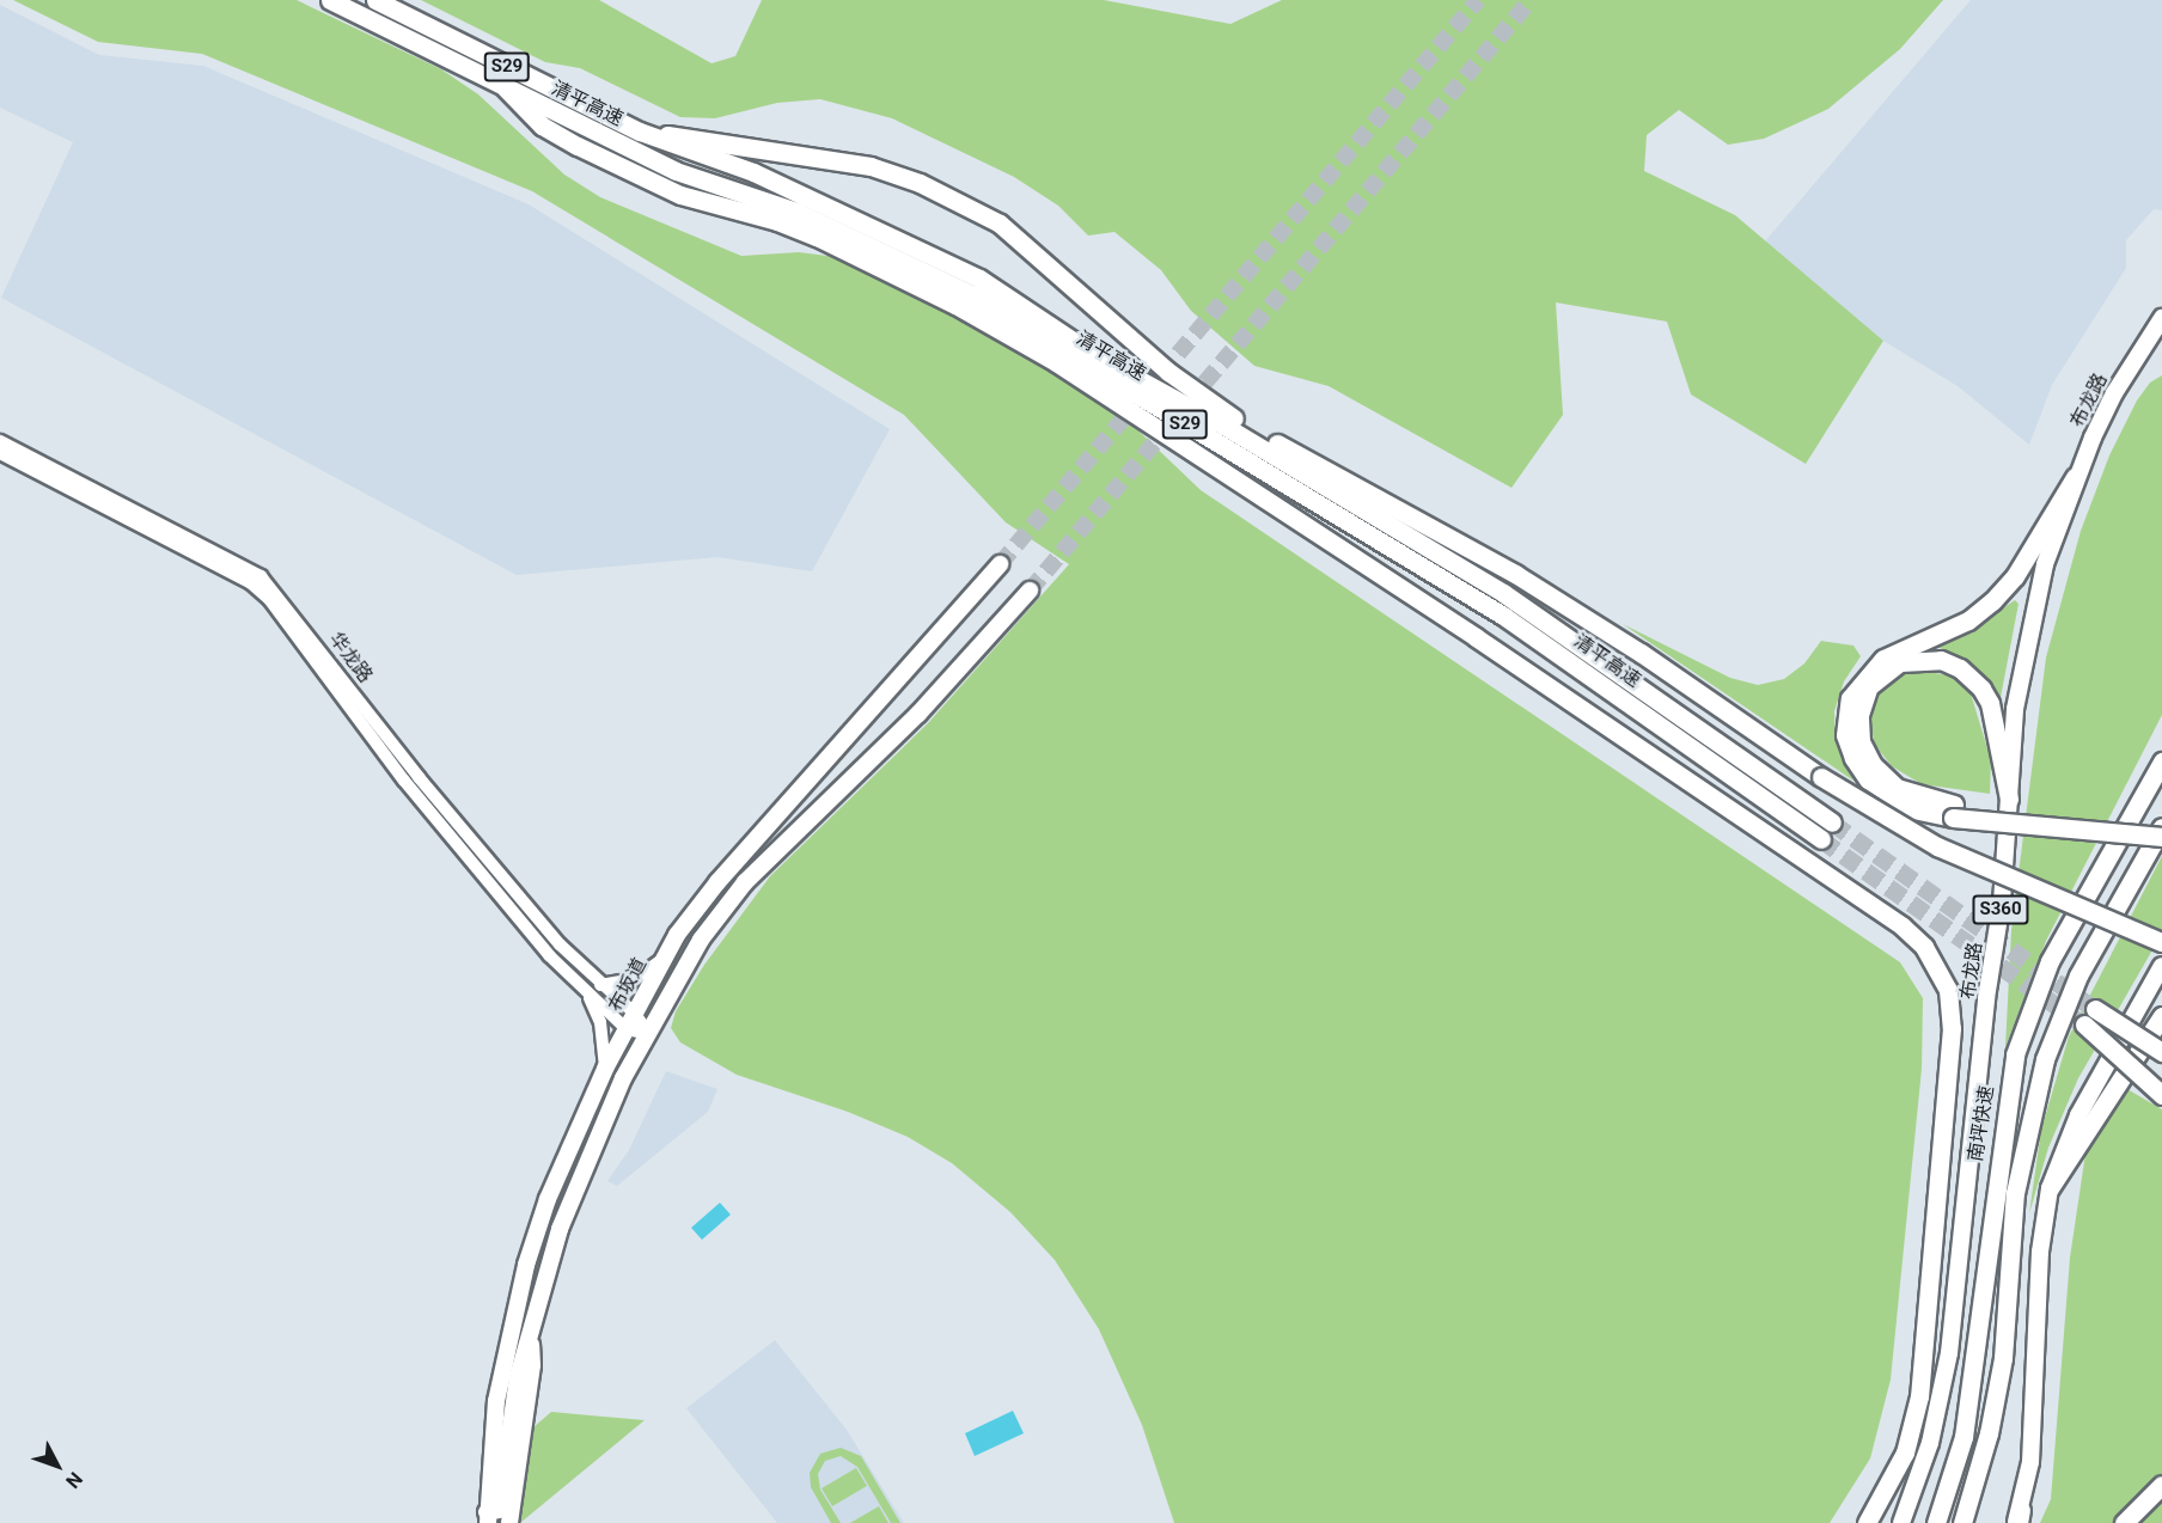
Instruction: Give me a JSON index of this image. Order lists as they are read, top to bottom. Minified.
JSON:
{"streets":{"highway":["S29","清平高速","南坪快速"],"main road":["布龙路","S360","布坂道"],"street":["华龙路"]},"crossings":[["华龙路","布坂道"]],"north":"bottom right"}
